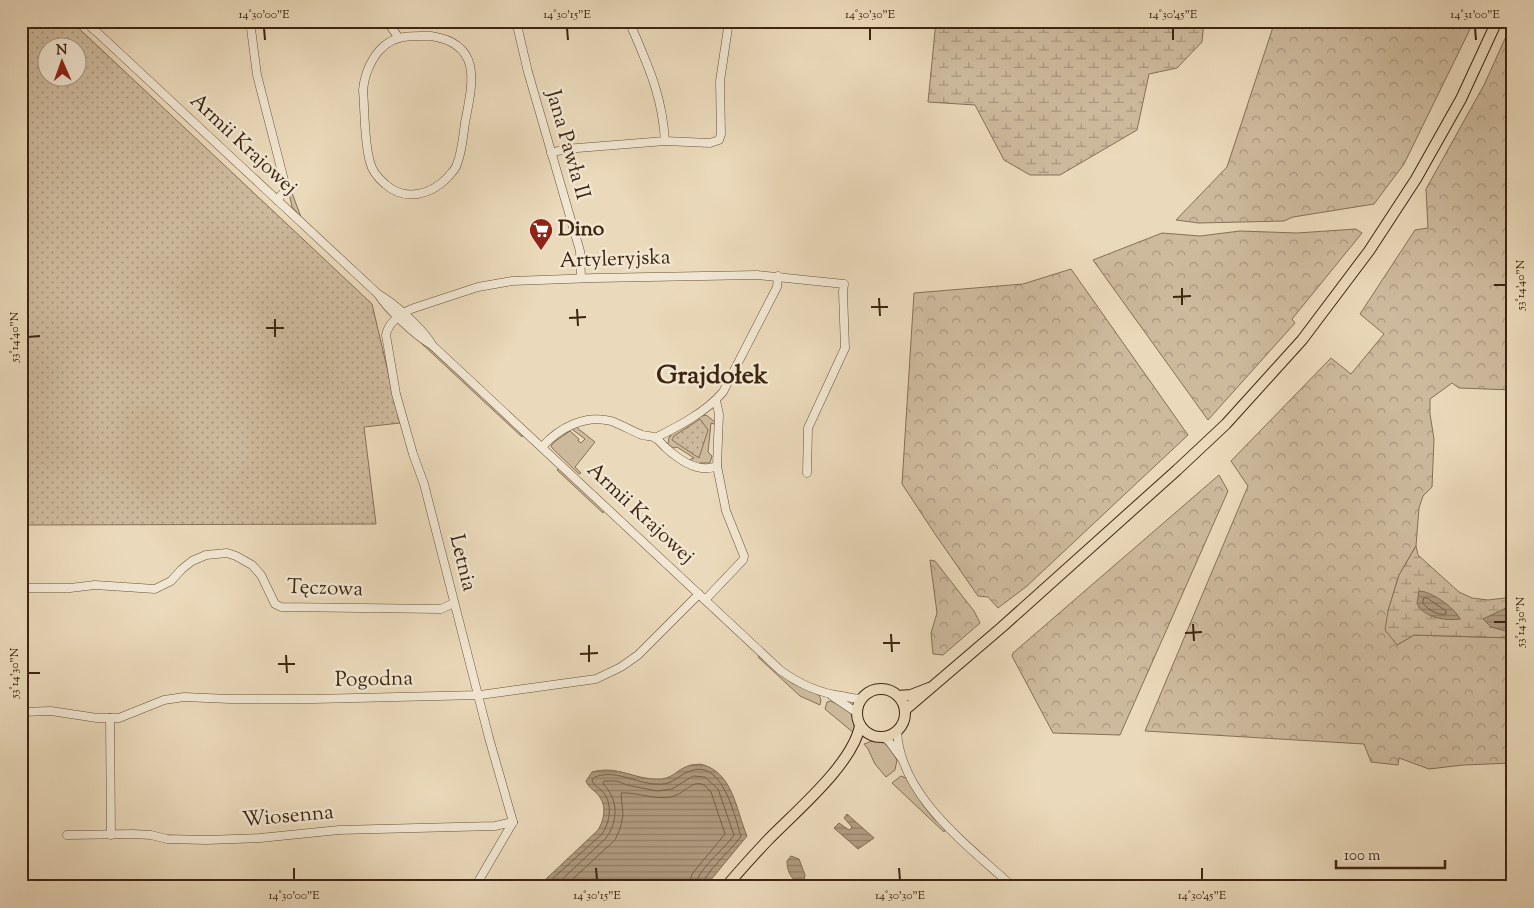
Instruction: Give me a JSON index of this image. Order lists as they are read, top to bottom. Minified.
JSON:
{"streets":{"street":["Armii Krajowej","Jana Pawła II","Artyleryjska","Letnia","Tęczowa","Pogodna","Wiosenna"]},"crossings":[["Armii Krajowej","Artyleryjska"],["Armii Krajowej","Letnia"],["Armii Krajowej","Pogodna"],["Jana Pawła II","Artyleryjska"],["Artyleryjska","Letnia"],["Letnia","Tęczowa"],["Letnia","Pogodna"],["Letnia","Wiosenna"]],"districts":["Grajdołek"],"places":{"supermarket":["Dino"]},"scale_bar":"100 m","north":"top","coordinates":["14°30'00\"E","14°30'15\"E","14°30'30\"E","14°30'45\"E","14°31'00\"E","53°14'40\"N","53°14'30\"N"]}
